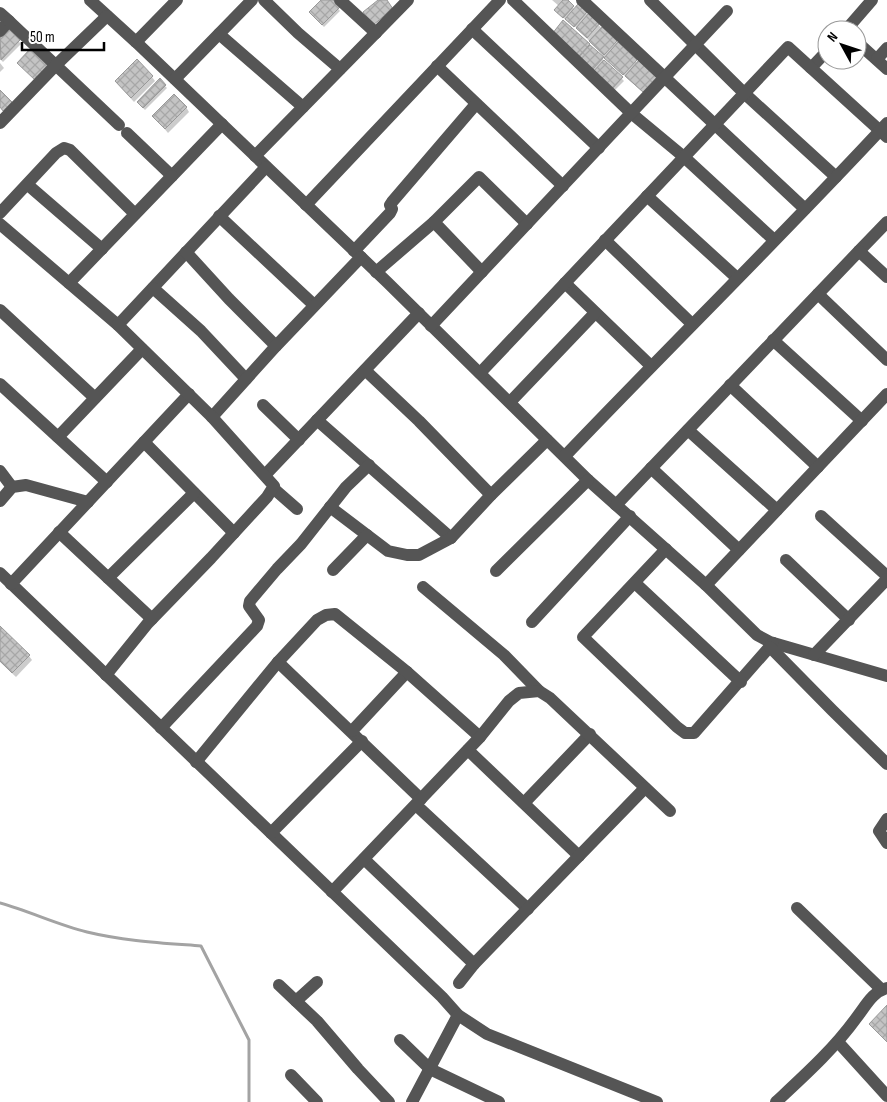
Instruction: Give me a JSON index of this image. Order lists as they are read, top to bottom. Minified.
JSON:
{"scale_bar":"50 m","north":"top left"}
